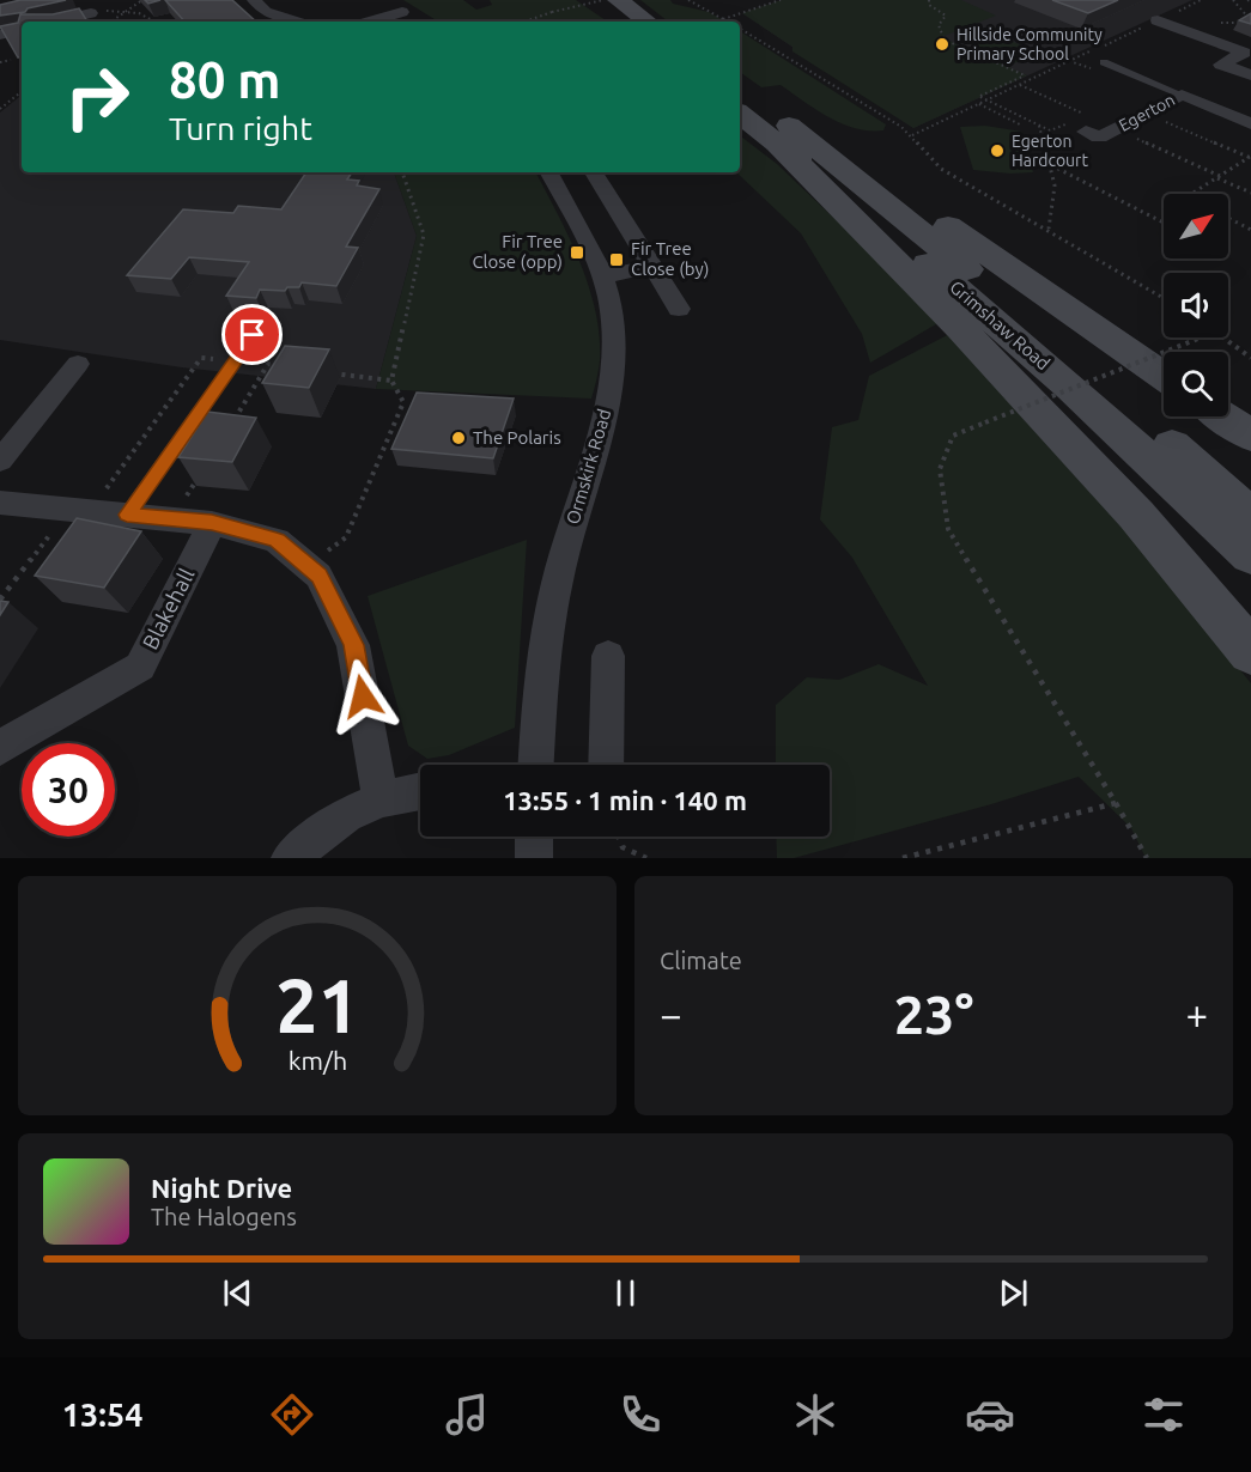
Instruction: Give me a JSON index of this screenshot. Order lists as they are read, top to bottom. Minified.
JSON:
{"streets":{"main road":["Grimshaw Road"],"street":["Egerton","Ormskirk Road","Blakehall"]},"places":{"other":["Hillside Community Primary School","Egerton Hardcourt","The Polaris"],"transit":["Fir Tree Close (opp)","Fir Tree Close (by)"]},"north":"top right","page":{"turn":["80 m","Turn right"],"limit":"30","trip":"13:55 · 1 min · 140 m","tile":"Climate","heat":["−","23°","+"],"song":["Night Drive","The Halogens"],"tabs":"13:54","gauge":["21","km/h"]}}
